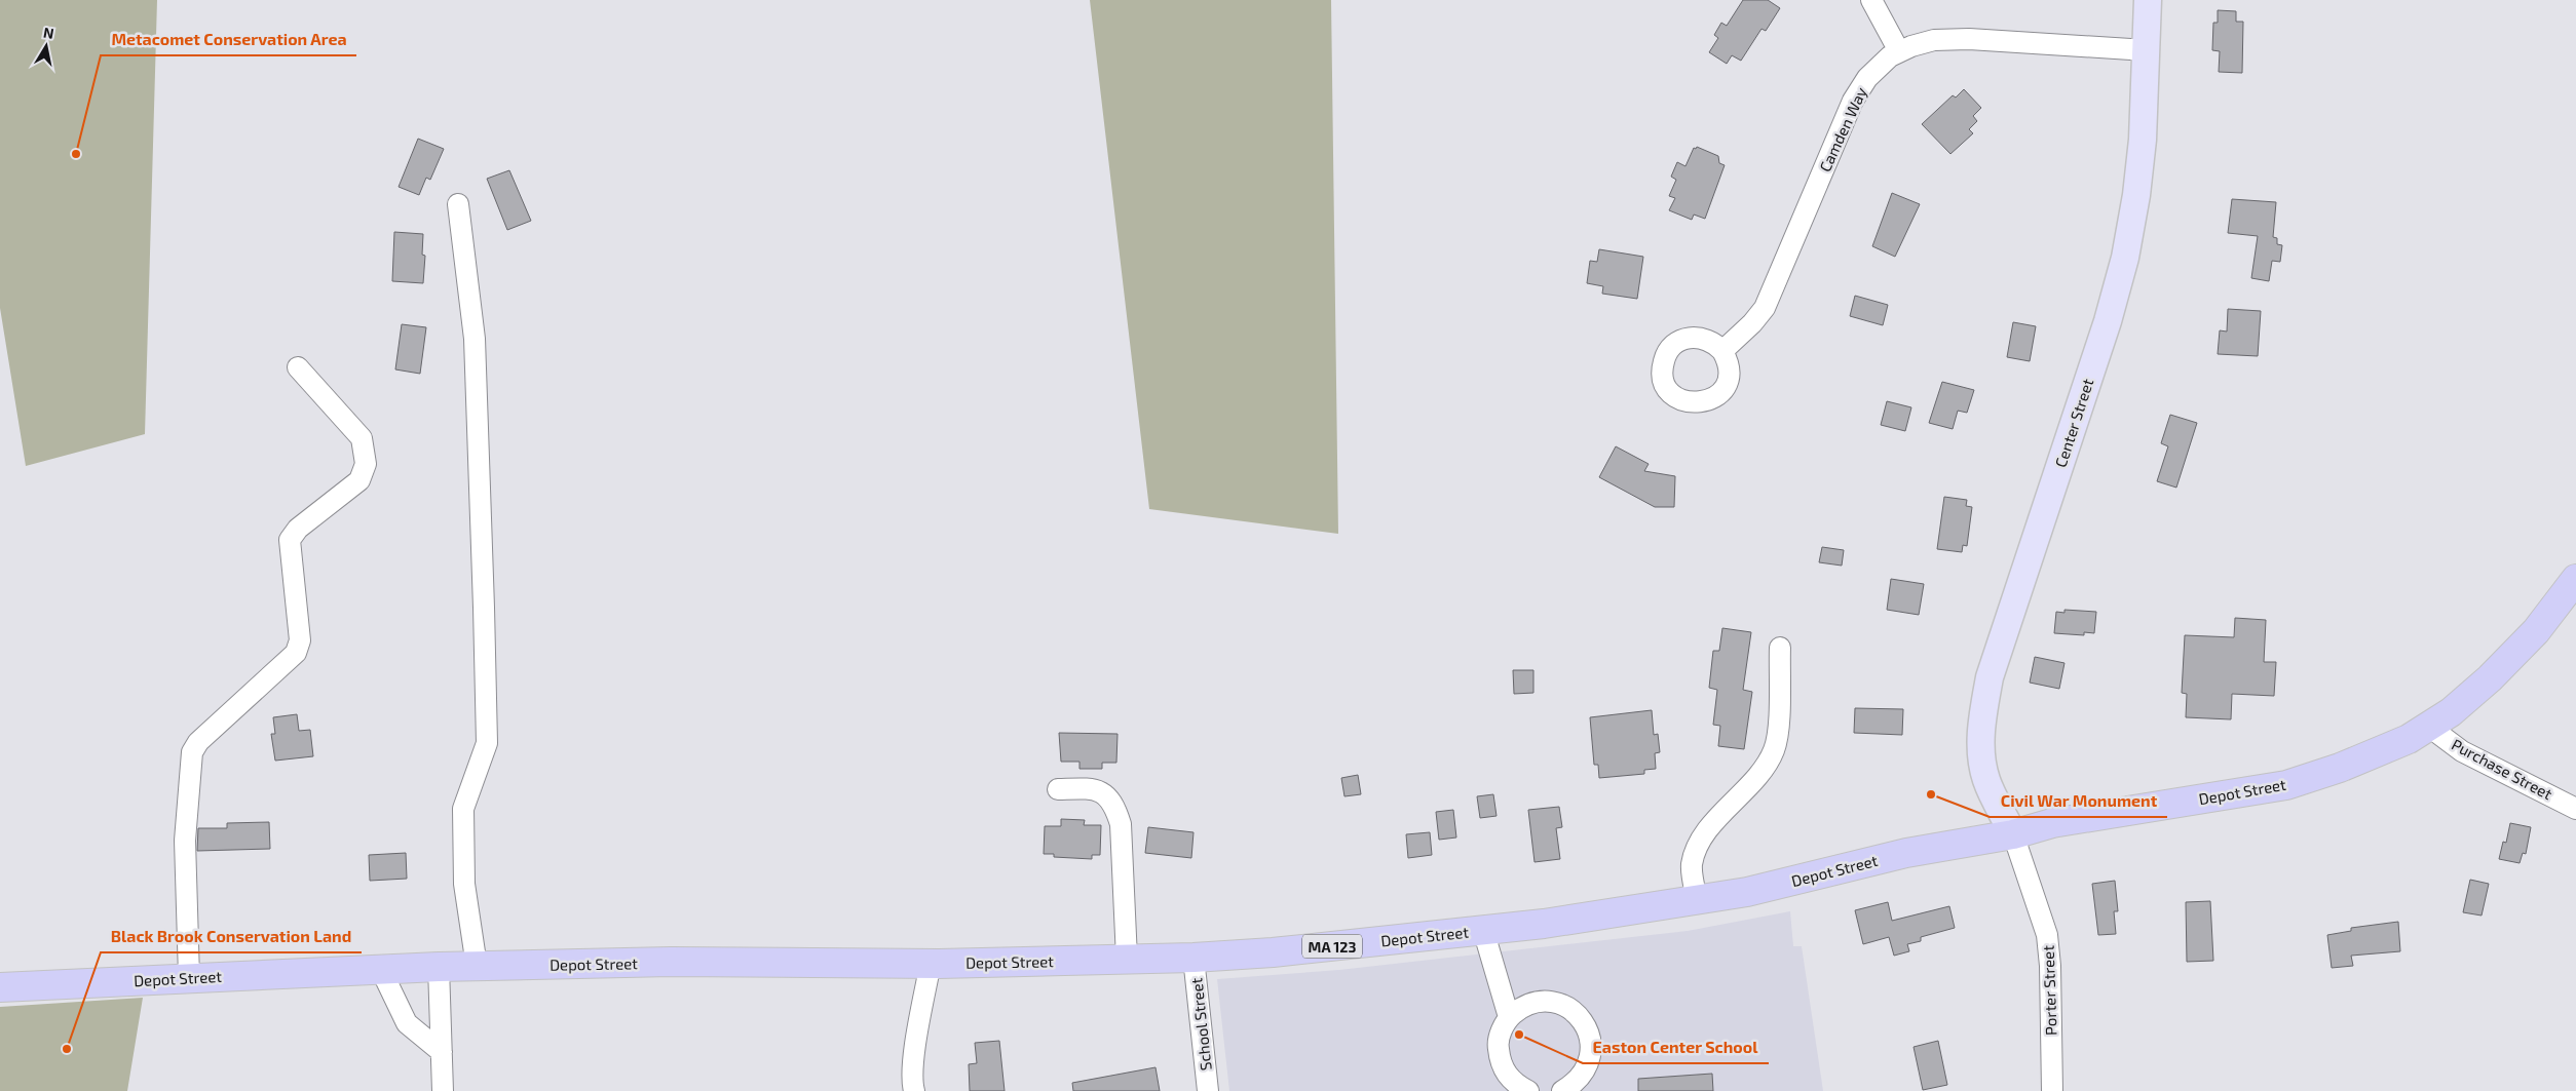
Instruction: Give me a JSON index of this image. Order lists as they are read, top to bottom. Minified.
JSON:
{"streets":{"highway":["Depot Street","MA 123"],"main road":["Center Street"],"street":["Camden Way","Purchase Street","Porter Street","School Street"]},"crossings":[["Camden Way","Center Street"],["Center Street","Depot Street"],["Center Street","Porter Street"],["Purchase Street","Depot Street"],["Depot Street","Porter Street"],["Depot Street","School Street"]],"places":["Metacomet Conservation Area","Civil War Monument","Easton Center School","Black Brook Conservation Land"],"north":"top"}
